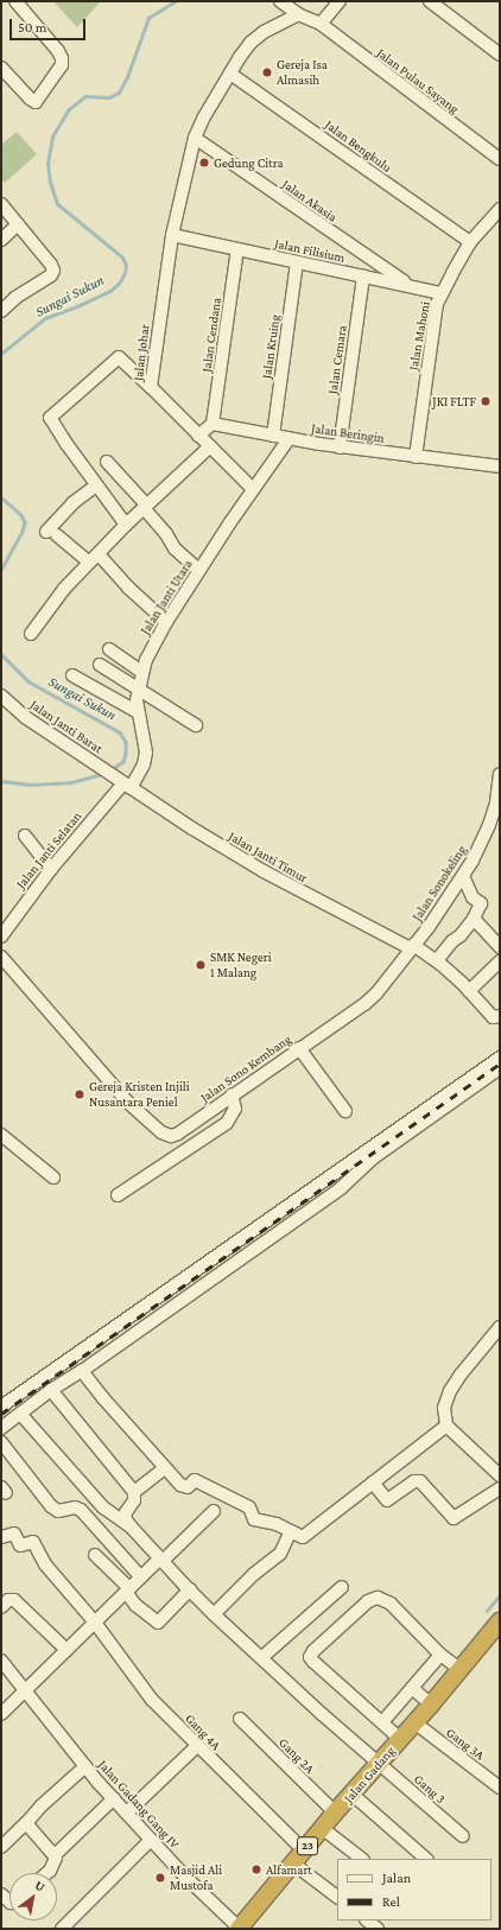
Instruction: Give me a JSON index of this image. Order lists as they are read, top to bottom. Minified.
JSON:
{"streets":{"highway":["Jalan Gadang","23"],"street":["Jalan Pulau Sayang","Jalan Bengkulu","Jalan Akasia","Jalan Filisium","Jalan Cendana","Jalan Mahoni","Jalan Kruing","Jalan Johar","Jalan Cemara","Jalan Beringin","Jalan Janti Utara","Jalan Janti Barat","Jalan Janti Selatan","Jalan Janti Timur","Jalan Sonokeling","Jalan Sono Kembang","Gang 4A","Gang 3A","Gang 2A","Gang 3","Jalan Gadang Gang IV"]},"crossings":[["Jalan Pulau Sayang","Jalan Johar"],["Jalan Bengkulu","Jalan Mahoni"],["Jalan Bengkulu","Jalan Johar"],["Jalan Akasia","Jalan Filisium"],["Jalan Akasia","Jalan Johar"],["Jalan Filisium","Jalan Cendana"],["Jalan Filisium","Jalan Mahoni"],["Jalan Filisium","Jalan Kruing"],["Jalan Filisium","Jalan Johar"],["Jalan Filisium","Jalan Cemara"],["Jalan Cendana","Jalan Beringin"],["Jalan Mahoni","Jalan Beringin"],["Jalan Kruing","Jalan Beringin"],["Jalan Johar","Jalan Janti Utara"],["Jalan Cemara","Jalan Beringin"],["Jalan Beringin","Jalan Janti Utara"],["Jalan Janti Utara","Jalan Janti Barat"],["Jalan Janti Utara","Jalan Janti Selatan"],["Jalan Janti Utara","Jalan Janti Timur"],["Jalan Janti Barat","Jalan Janti Selatan"],["Jalan Janti Barat","Jalan Janti Timur"],["Jalan Janti Selatan","Jalan Janti Timur"],["Jalan Janti Timur","Jalan Sonokeling"],["Jalan Janti Timur","Jalan Sono Kembang"],["Jalan Sonokeling","Jalan Sono Kembang"],["Gang 4A","Jalan Gadang"],["Gang 3A","Jalan Gadang"],["Gang 2A","Jalan Gadang"],["Jalan Gadang","Gang 3"],["Jalan Gadang","Jalan Gadang Gang IV"]],"water":["Sungai Sukun"],"places":["Gereja Isa Almasih","Gedung Citra","JKI FLTF","SMK Negeri 1 Malang","Gereja Kristen Injili Nusantara Peniel","Alfamart","Masjid Ali Mustofa"],"legend":["Jalan","Rel"],"scale_bar":"50 m","north":"top right"}
